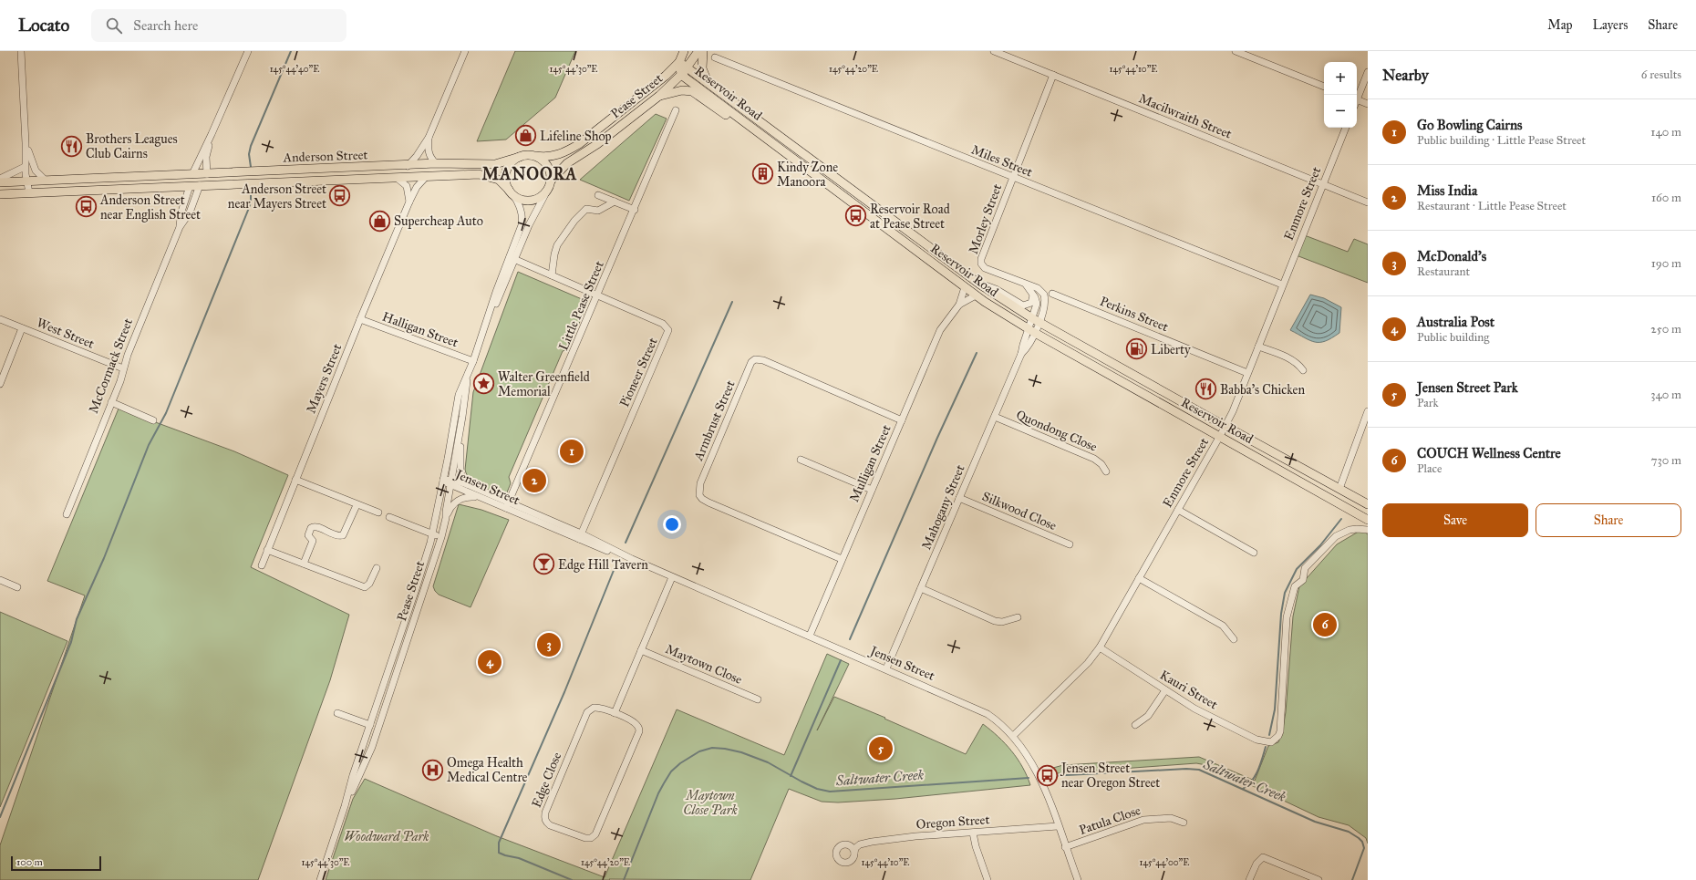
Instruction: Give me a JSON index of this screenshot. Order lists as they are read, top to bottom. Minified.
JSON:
{"streets":{"main road":["Reservoir Road","Pease Street","Anderson Street","McCormack Street"],"street":["Macilwraith Street","Miles Street","Enmore Street","Morley Street","Little Pease Street","Perkins Street","Halligan Street","West Street","Pioneer Street","Mayers Street","Armbrust Street","Quondong Close","Mulligan Street","Jensen Street","Mahogany Street","Silkwood Close","Maytown Close","Kauri Street","Edge Close","Patula Close","Oregon Street"]},"crossings":[["Reservoir Road","Pease Street"],["Reservoir Road","Enmore Street"],["Reservoir Road","Morley Street"],["Reservoir Road","Mulligan Street"],["Reservoir Road","Mahogany Street"],["Pease Street","Anderson Street"],["Pease Street","Halligan Street"],["Pease Street","Pioneer Street"],["Pease Street","Jensen Street"],["Macilwraith Street","Enmore Street"],["Macilwraith Street","Morley Street"],["Anderson Street","McCormack Street"],["Anderson Street","Mayers Street"],["Miles Street","Enmore Street"],["Miles Street","Morley Street"],["Enmore Street","Perkins Street"],["Enmore Street","Jensen Street"],["Enmore Street","Kauri Street"],["Morley Street","Mahogany Street"],["Little Pease Street","Pioneer Street"],["Little Pease Street","Jensen Street"],["Halligan Street","Mayers Street"],["West Street","McCormack Street"],["Pioneer Street","Jensen Street"],["Armbrust Street","Mulligan Street"],["Quondong Close","Mahogany Street"],["Mulligan Street","Jensen Street"],["Jensen Street","Mahogany Street"],["Jensen Street","Patula Close"],["Jensen Street","Oregon Street"],["Mahogany Street","Silkwood Close"]],"districts":["MANOORA"],"water":["Saltwater Creek"],"parks":["Maytown Close Park","Woodward Park"],"places":{"shop":["Lifeline Shop","Supercheap Auto"],"restaurant":["Brothers Leagues Club Cairns","Babba's Chicken"],"building":["Kindy Zone Manoora"],"bus stop":["Anderson Street near Mayers Street","Anderson Street near English Street","Reservoir Road at Pease Street","Jensen Street near Oregon Street"],"fuel station":["Liberty"],"place":["Walter Greenfield Memorial"],"bar":["Edge Hill Tavern"],"hospital":["Omega Health Medical Centre"]},"scale_bar":"100 m","page":{"header":"Locato","search":"Search here","nav":["Map","Layers","Share"],"heading":["Nearby","6 results"],"map_buttons":["+","−"],"list":[{"mark":"1","name":"Go Bowling Cairns","note":"Public building · Little Pease Street","value":"140 m"},{"mark":"2","name":"Miss India","note":"Restaurant · Little Pease Street","value":"160 m"},{"mark":"3","name":"McDonald's","note":"Restaurant","value":"190 m"},{"mark":"4","name":"Australia Post","note":"Public building","value":"250 m"},{"mark":"5","name":"Jensen Street Park","note":"Park","value":"340 m"},{"mark":"6","name":"COUCH Wellness Centre","note":"Place","value":"730 m"}],"pins":["1","2","6","3","4","5"],"buttons":["Save","Share"],"scale":"100 m"},"coordinates":["145°44'40\"E","145°44'30\"E","145°44'20\"E","145°44'10\"E","145°44'00\"E"]}
